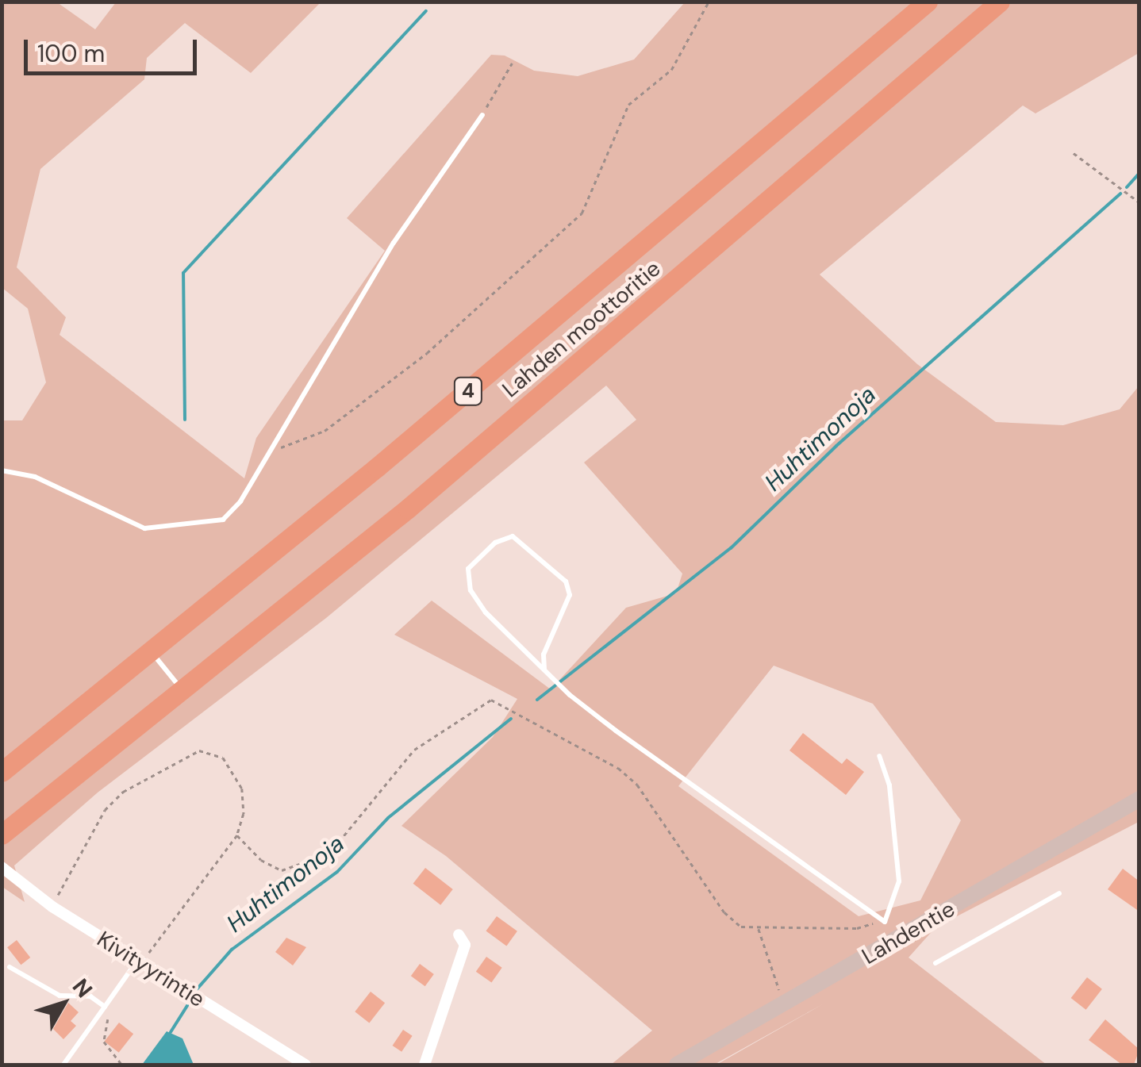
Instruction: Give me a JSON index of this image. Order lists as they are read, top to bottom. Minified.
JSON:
{"streets":{"highway":["Lahden moottoritie","4"],"main road":["Lahdentie"],"street":["Kivityyrintie"]},"water":["Huhtimonoja"],"scale_bar":"100 m","north":"top right"}
